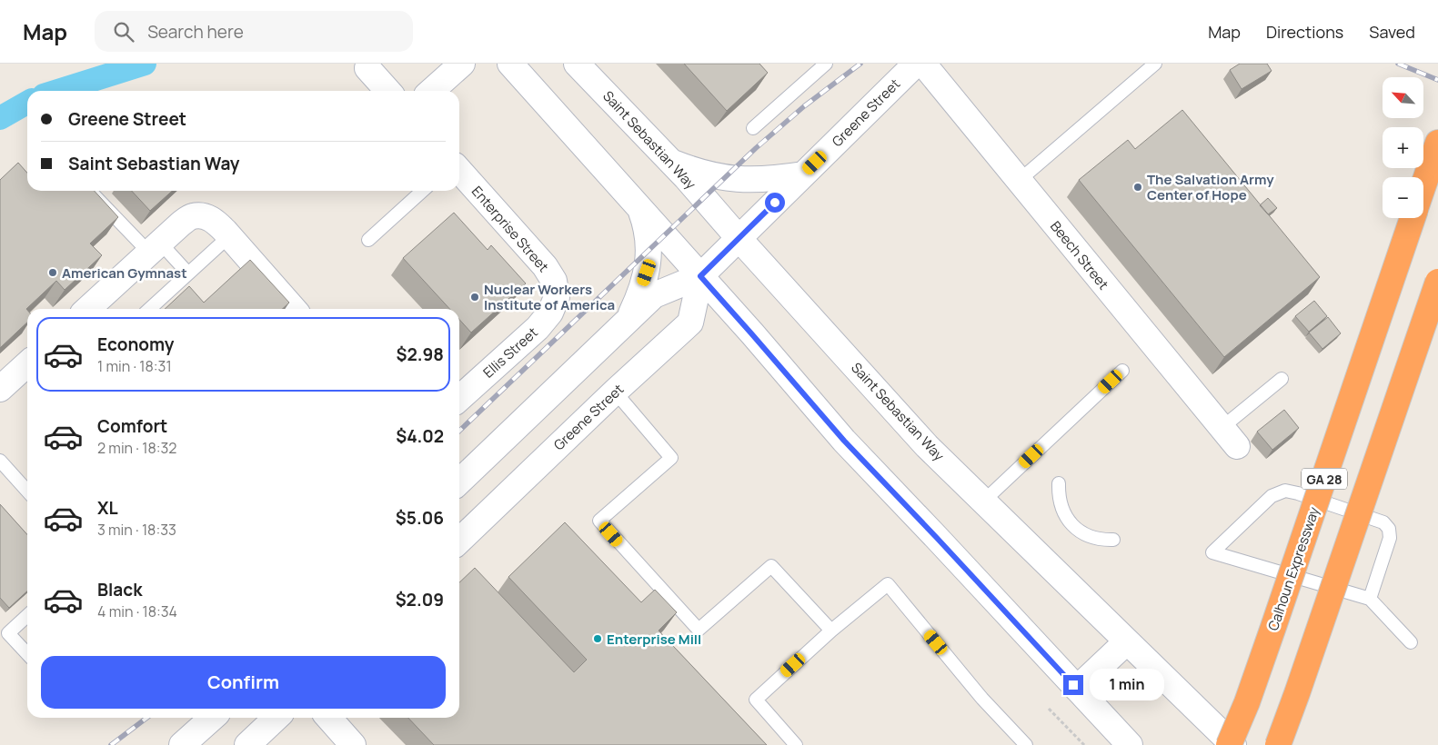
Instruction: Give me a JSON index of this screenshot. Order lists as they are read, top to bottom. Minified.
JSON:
{"streets":{"highway":["GA 28","Calhoun Expressway"],"main road":["Greene Street","Saint Sebastian Way","Enterprise Street","Beech Street","Ellis Street"]},"crossings":[["Greene Street","Saint Sebastian Way"],["Enterprise Street","Ellis Street"]],"places":["The Salvation Army Center of Hope","American Gymnast","Nuclear Workers Institute of America","Enterprise Mill"],"north":"top left","page":{"header":"Map","search":"Search here","nav":["Map","Directions","Saved"],"map_buttons":["+","−"],"banner":["Greene Street","Saint Sebastian Way"],"list":[{"name":"Economy","note":"1 min · 18:31","value":"$2.98"},{"name":"Comfort","note":"2 min · 18:32","value":"$4.02"},{"name":"XL","note":"3 min · 18:33","value":"$5.06"},{"name":"Black","note":"4 min · 18:34","value":"$2.09"}],"buttons":"Confirm","bubble":"1 min"}}
